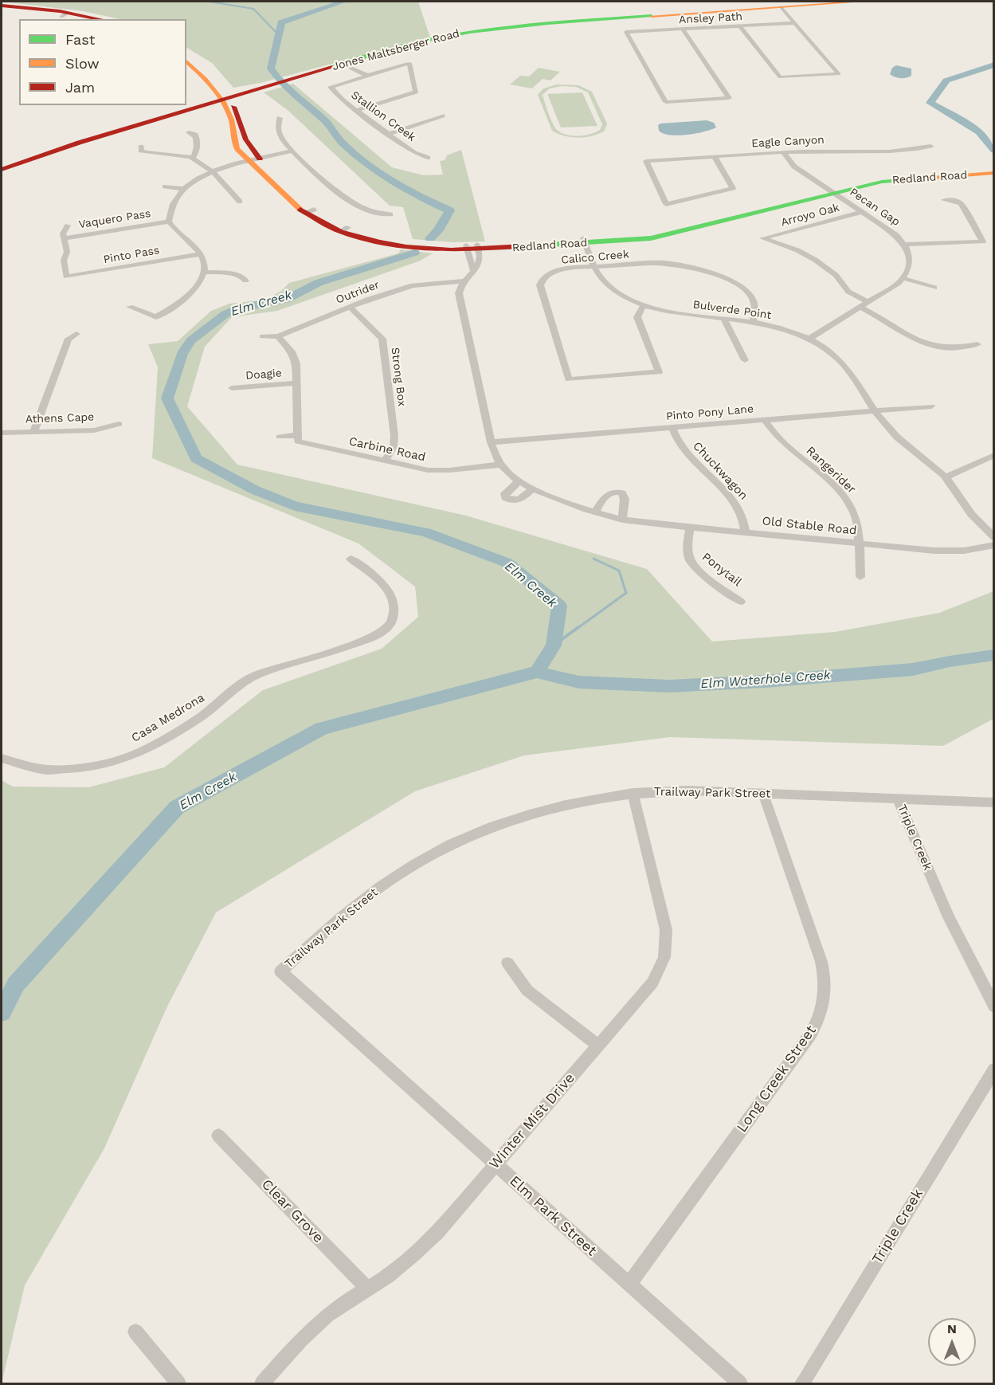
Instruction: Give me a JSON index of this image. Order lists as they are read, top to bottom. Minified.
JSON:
{"streets":{"main road":["Jones Maltsberger Road","Redland Road"],"street":["Ansley Path","Stallion Creek","Eagle Canyon","Pecan Gap","Arroyo Oak","Vaquero Pass","Pinto Pass","Calico Creek","Outrider","Bulverde Point","Doagie","Strong Box","Pinto Pony Lane","Athens Cape","Carbine Road","Rangerider","Chuckwagon","Old Stable Road","Ponytail","Casa Medrona","Trailway Park Street","Triple Creek","Long Creek Street","Winter Mist Drive","Clear Grove","Elm Park Street"]},"crossings":[["Jones Maltsberger Road","Redland Road"],["Eagle Canyon","Pecan Gap"],["Redland Road","Pecan Gap"],["Redland Road","Bulverde Point"],["Pecan Gap","Arroyo Oak"],["Vaquero Pass","Pinto Pass"],["Calico Creek","Bulverde Point"],["Outrider","Strong Box"],["Outrider","Old Stable Road"],["Bulverde Point","Pinto Pony Lane"],["Strong Box","Carbine Road"],["Pinto Pony Lane","Rangerider"],["Pinto Pony Lane","Chuckwagon"],["Pinto Pony Lane","Old Stable Road"],["Carbine Road","Old Stable Road"],["Rangerider","Old Stable Road"],["Chuckwagon","Old Stable Road"],["Old Stable Road","Ponytail"],["Trailway Park Street","Triple Creek"],["Trailway Park Street","Long Creek Street"],["Trailway Park Street","Winter Mist Drive"],["Trailway Park Street","Elm Park Street"],["Long Creek Street","Elm Park Street"],["Winter Mist Drive","Clear Grove"],["Winter Mist Drive","Elm Park Street"]],"water":["Elm Creek","Elm Waterhole Creek"],"legend":["Fast","Slow","Jam"],"north":"top"}
